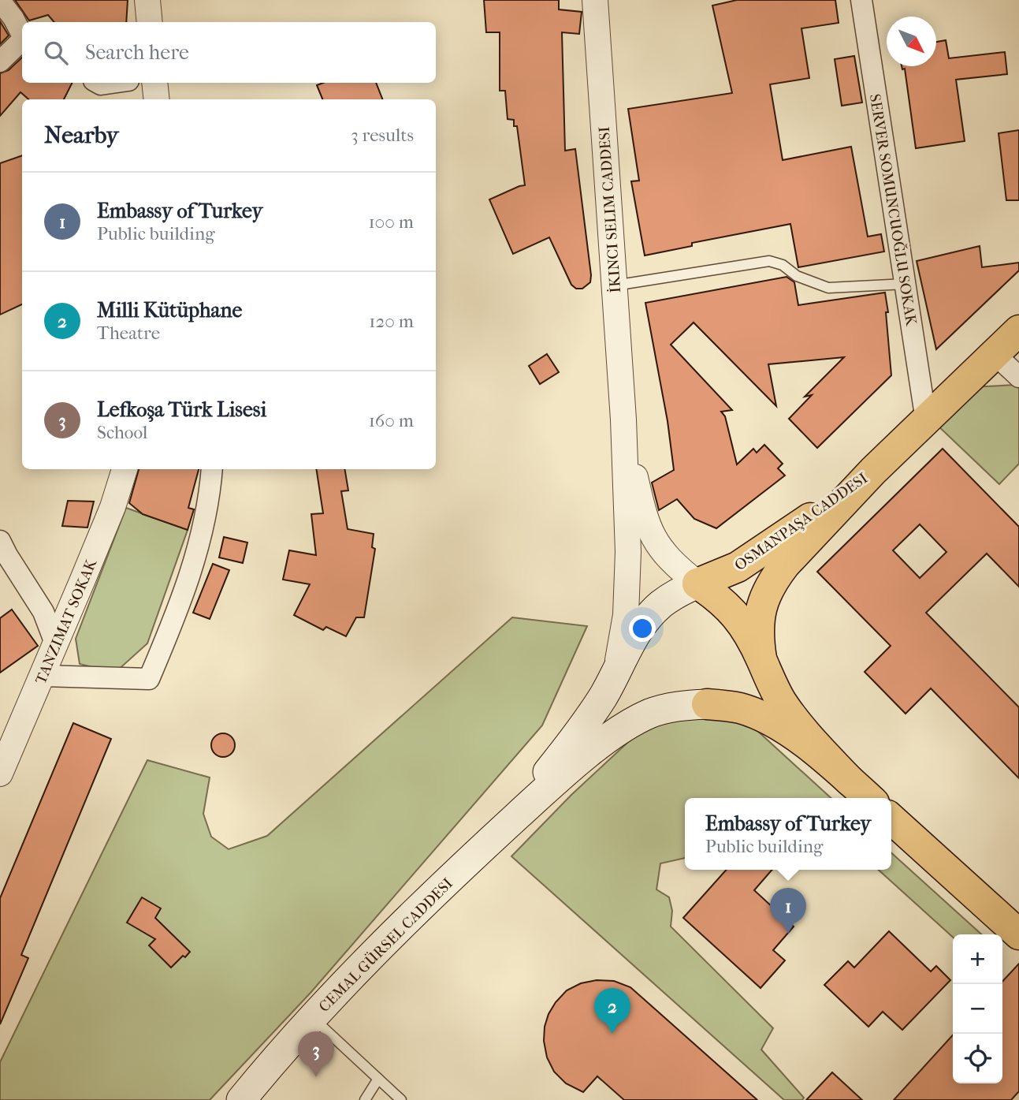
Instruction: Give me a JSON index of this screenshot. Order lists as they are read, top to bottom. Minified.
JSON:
{"streets":{"main road":["OSMANPAŞA CADDESI","CEMAL GÜRSEL CADDESI"],"street":["İKINCI SELIM CADDESI","SERVER SOMUNCUOĞLU SOKAK","TANZIMAT SOKAK"]},"crossings":[["İKINCI SELIM CADDESI","OSMANPAŞA CADDESI"],["İKINCI SELIM CADDESI","CEMAL GÜRSEL CADDESI"],["SERVER SOMUNCUOĞLU SOKAK","OSMANPAŞA CADDESI"],["OSMANPAŞA CADDESI","CEMAL GÜRSEL CADDESI"]],"north":"bottom right","page":{"search":"Search here","heading":["Nearby","3 results"],"list":[{"mark":"1","name":"Embassy of Turkey","note":"Public building","value":"100 m"},{"mark":"2","name":"Milli Kütüphane","note":"Theatre","value":"120 m"},{"mark":"3","name":"Lefkoşa Türk Lisesi","note":"School","value":"160 m"}],"popup":["Embassy of Turkey","Public building"],"pins":["1","2","3"],"map_buttons":["+","−"]}}
